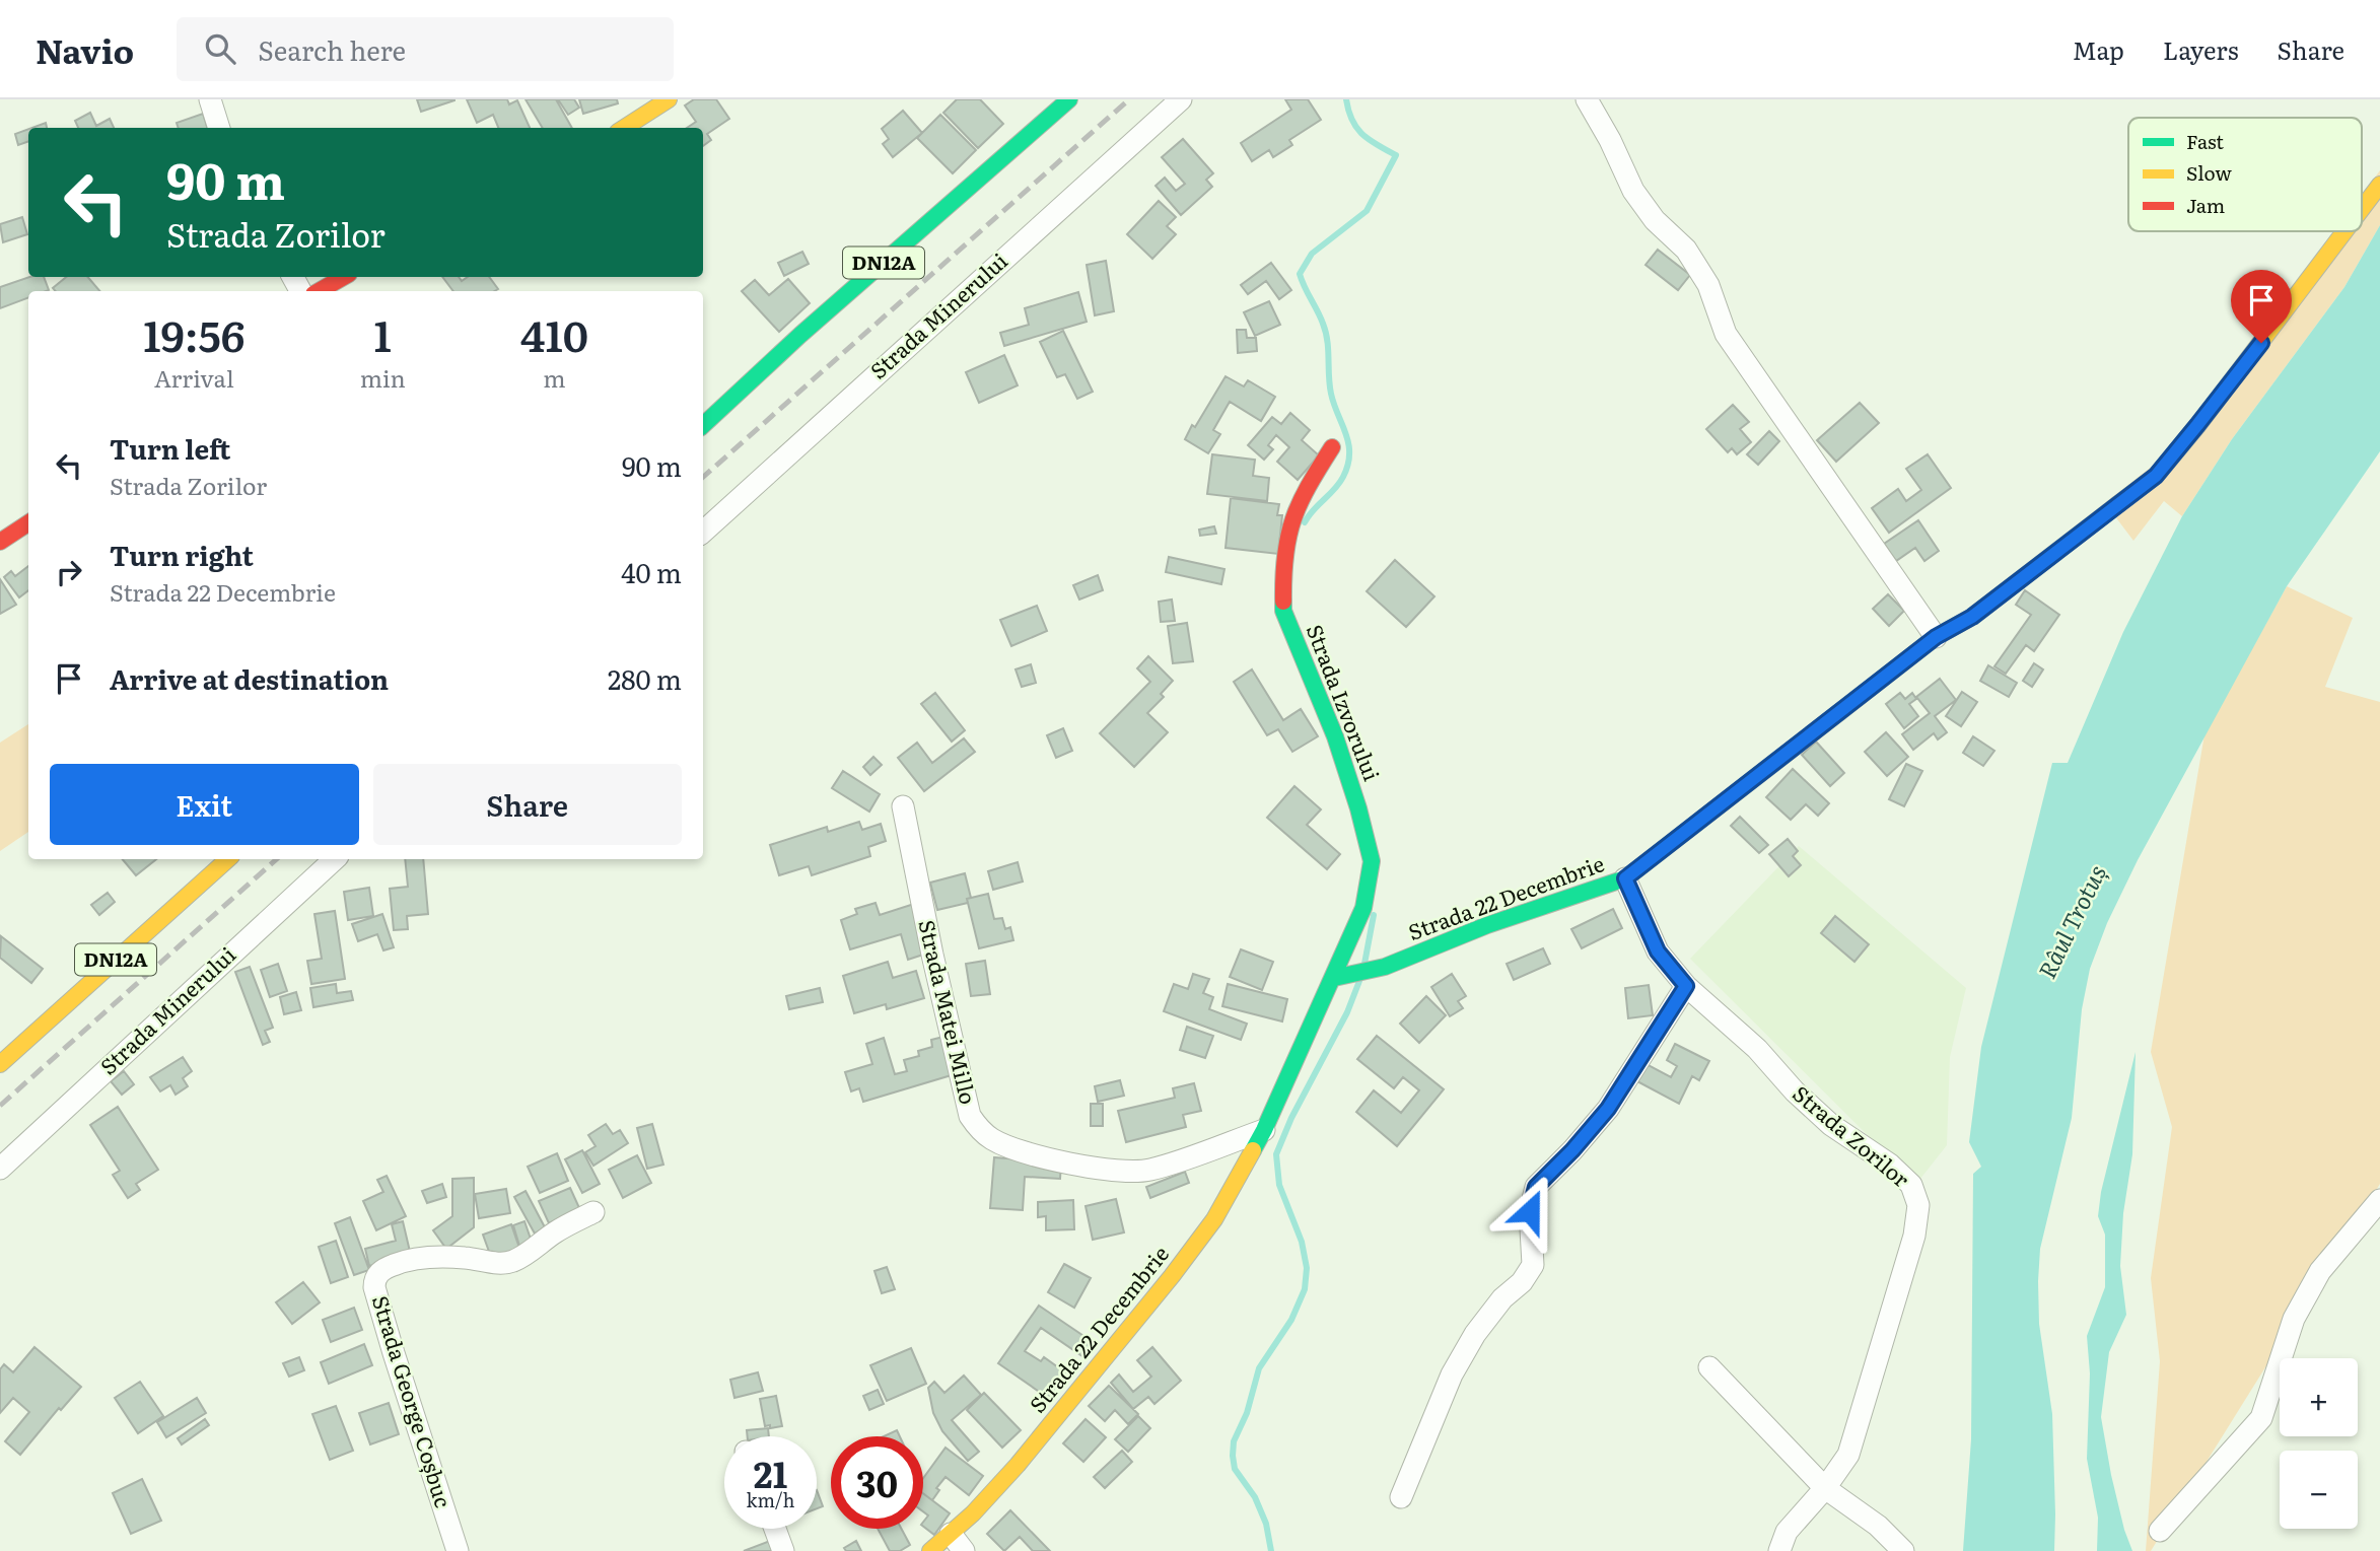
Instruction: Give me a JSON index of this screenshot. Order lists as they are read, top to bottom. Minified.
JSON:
{"streets":{"street":["DN12A","Strada Minerului","Strada Izvorului","Strada 22 Decembrie","Strada Matei Millo","Strada Zorilor","Strada George Coșbuc"]},"crossings":[["Strada Izvorului","Strada 22 Decembrie"],["Strada 22 Decembrie","Strada Matei Millo"],["Strada 22 Decembrie","Strada Zorilor"]],"water":["Râul Trotuș"],"legend":["Fast","Slow","Jam"],"page":{"header":"Navio","search":"Search here","nav":["Map","Layers","Share"],"turn":["90 m","Strada Zorilor"],"eta":["19:56","Arrival","1","min","410","m"],"list":[{"name":"Turn left","note":"Strada Zorilor","value":"90 m"},{"name":"Turn right","note":"Strada 22 Decembrie","value":"40 m"},{"name":"Arrive at destination","value":"280 m"}],"buttons":["Exit","Share"],"map_buttons":["+","−"],"speed":"21 km/h","limit":"30"}}
